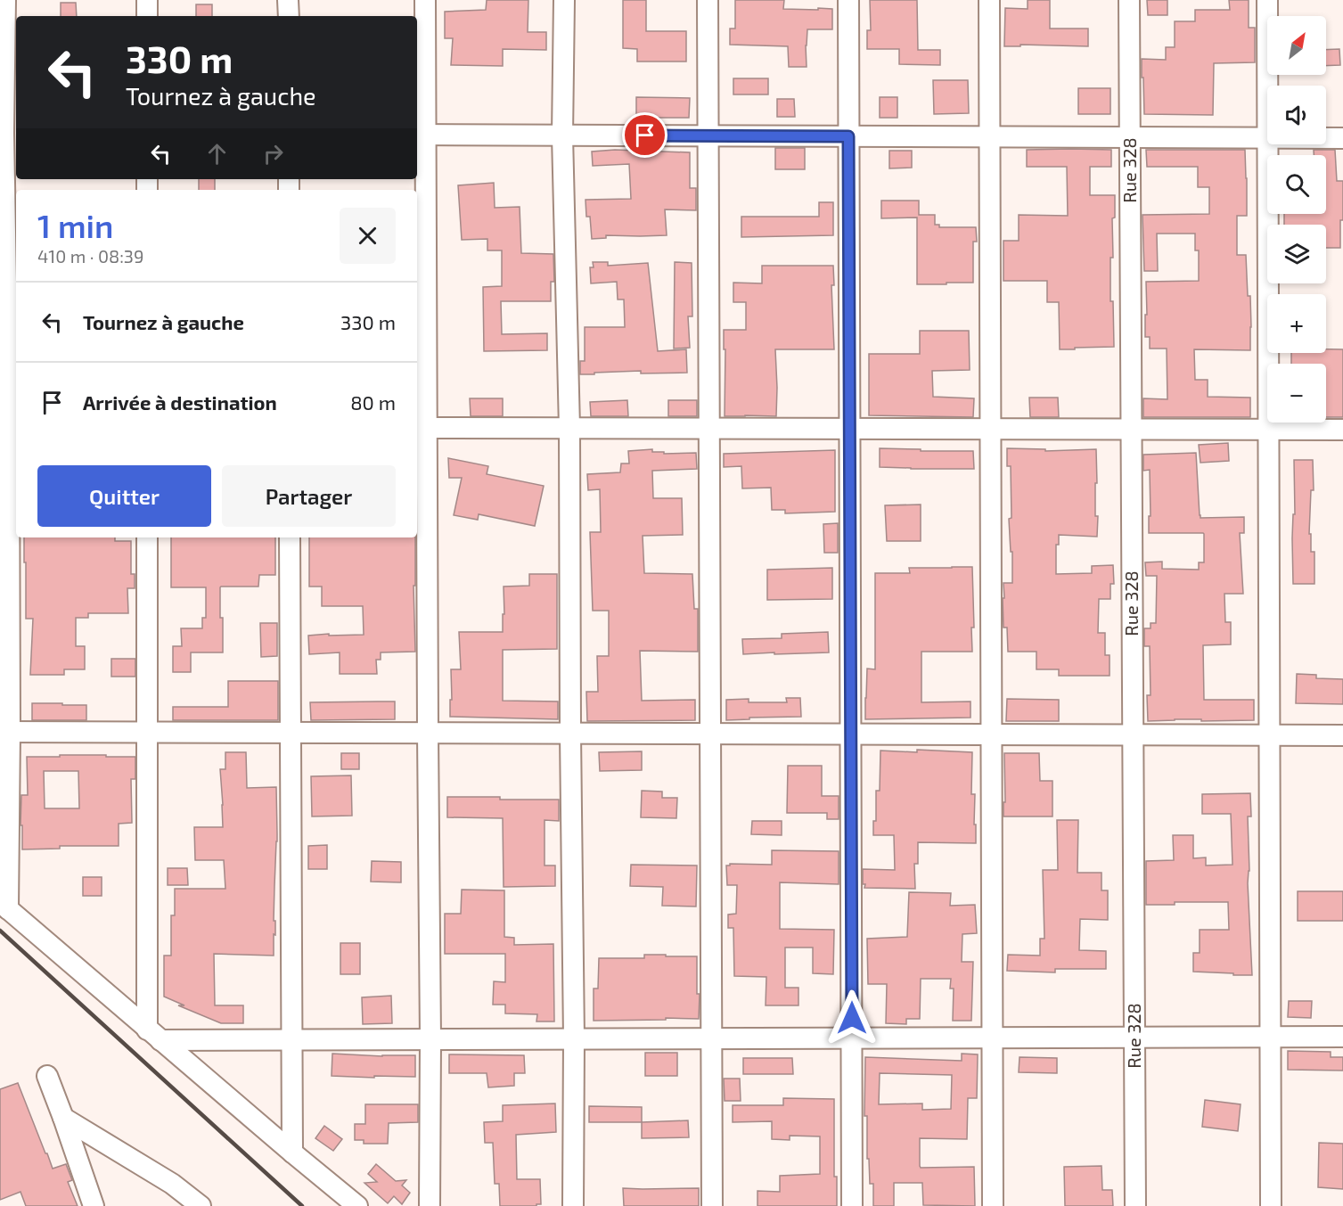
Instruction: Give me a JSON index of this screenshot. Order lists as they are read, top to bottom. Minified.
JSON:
{"streets":{"street":["Rue 328"]},"north":"top right","page":{"map_buttons":["+","−"],"turn":["330 m","Tournez à gauche"],"heading":["1 min","410 m · 08:39"],"list":[{"name":"Tournez à gauche","value":"330 m"},{"name":"Arrivée à destination","value":"80 m"}],"buttons":["Quitter","Partager"]}}
